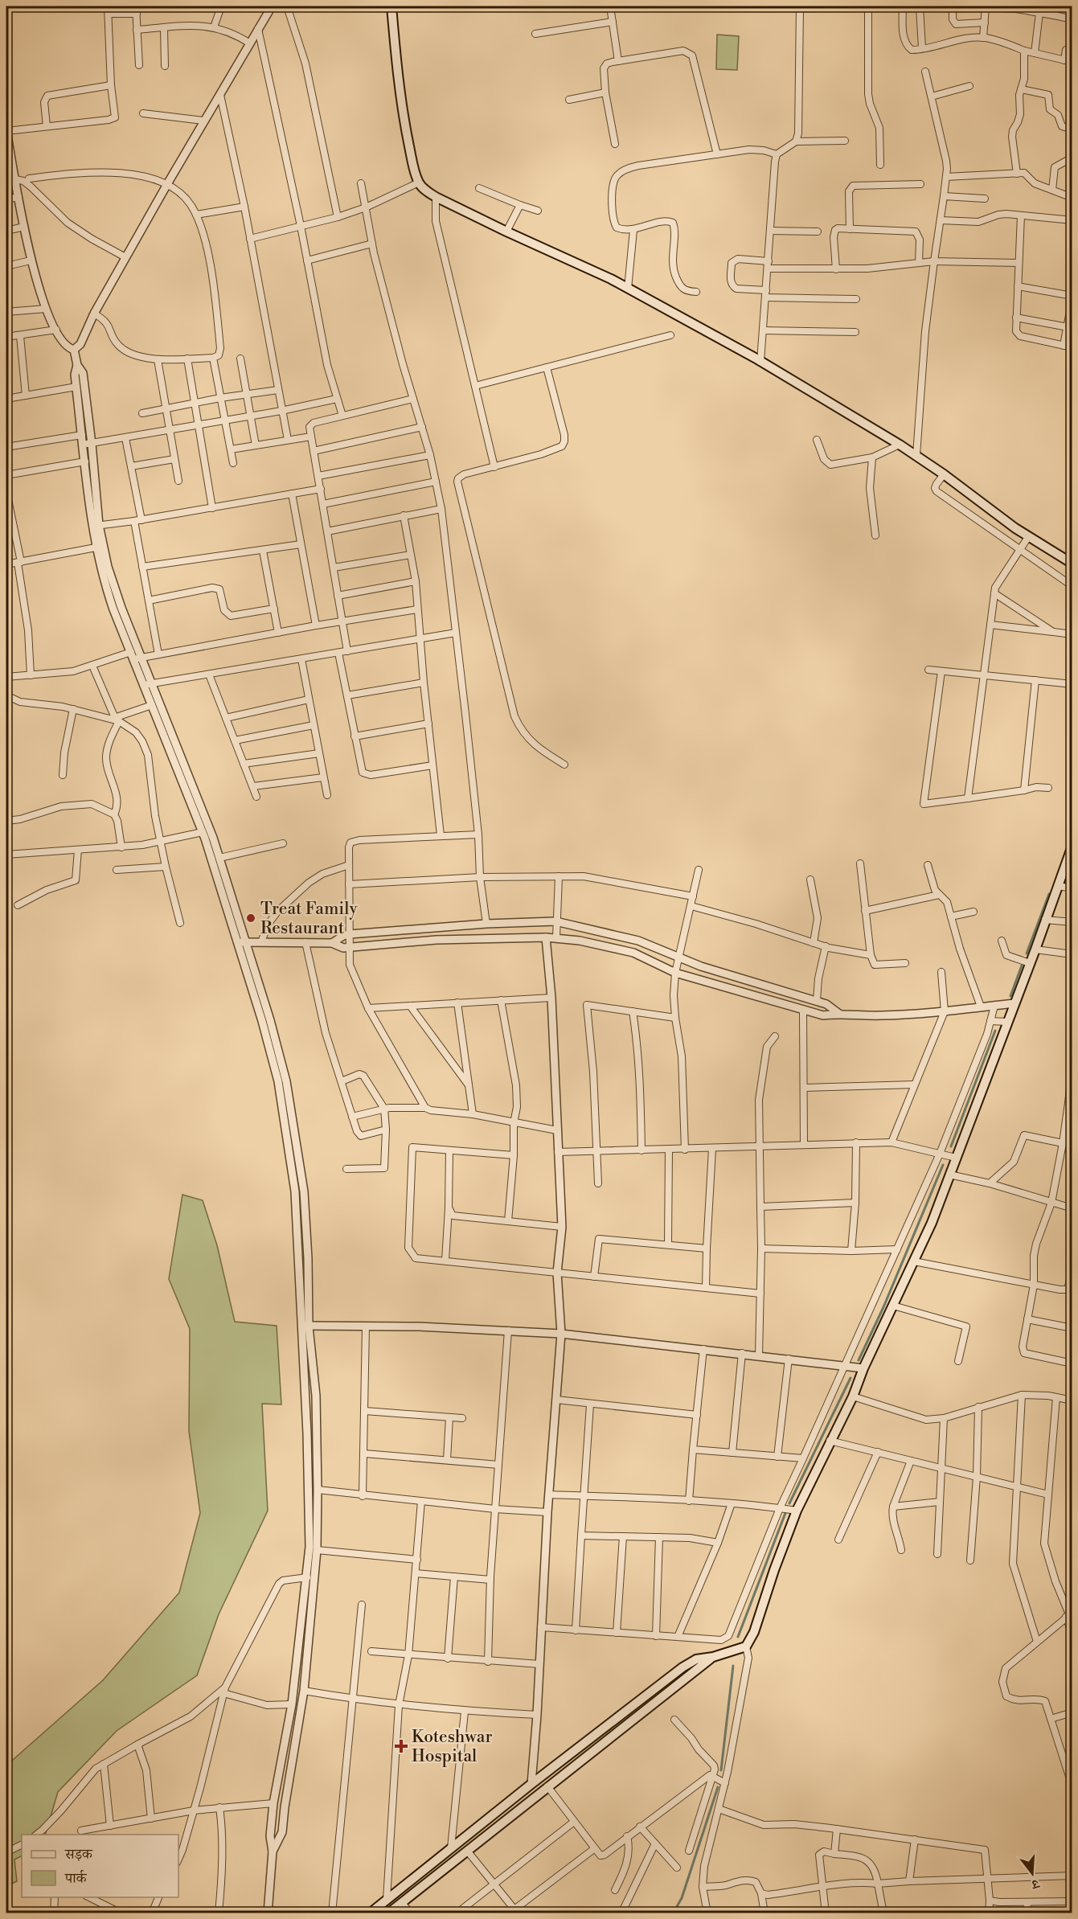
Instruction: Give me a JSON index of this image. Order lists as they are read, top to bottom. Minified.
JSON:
{"places":{"other":["Treat Family Restaurant"],"health":["Koteshwar Hospital"]},"legend":["सड़क","पार्क"],"north":"bottom"}
